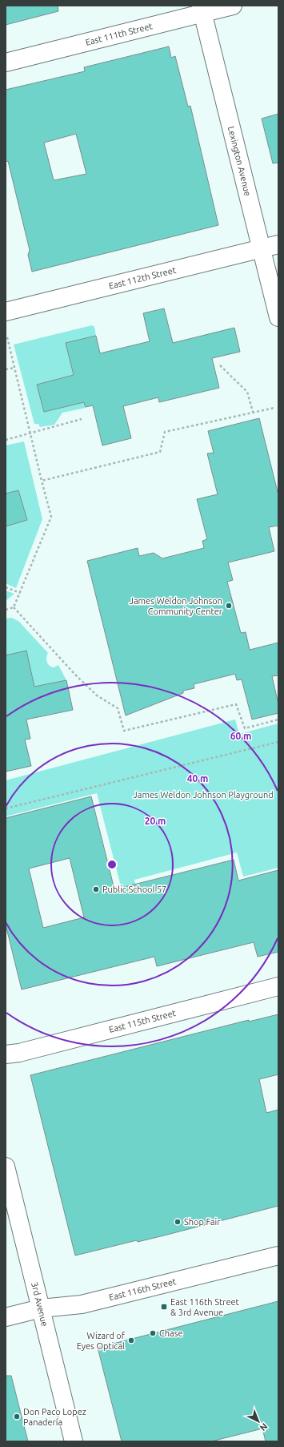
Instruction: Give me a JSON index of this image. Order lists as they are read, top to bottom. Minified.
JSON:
{"streets":{"street":["East 111th Street","Lexington Avenue","East 112th Street","East 115th Street","East 116th Street","3rd Avenue"]},"crossings":[["East 111th Street","Lexington Avenue"],["Lexington Avenue","East 112th Street"],["East 116th Street","3rd Avenue"]],"parks":["James Weldon Johnson Playground"],"places":{"other":["James Weldon Johnson Community Center","Public School 57","Shop Fair","Chase","Wizard of Eyes Optical","Don Paco Lopez Panadería"],"transit":["East 116th Street & 3rd Avenue"]},"north":"bottom right","rings":["60 m","40 m","20 m"]}
